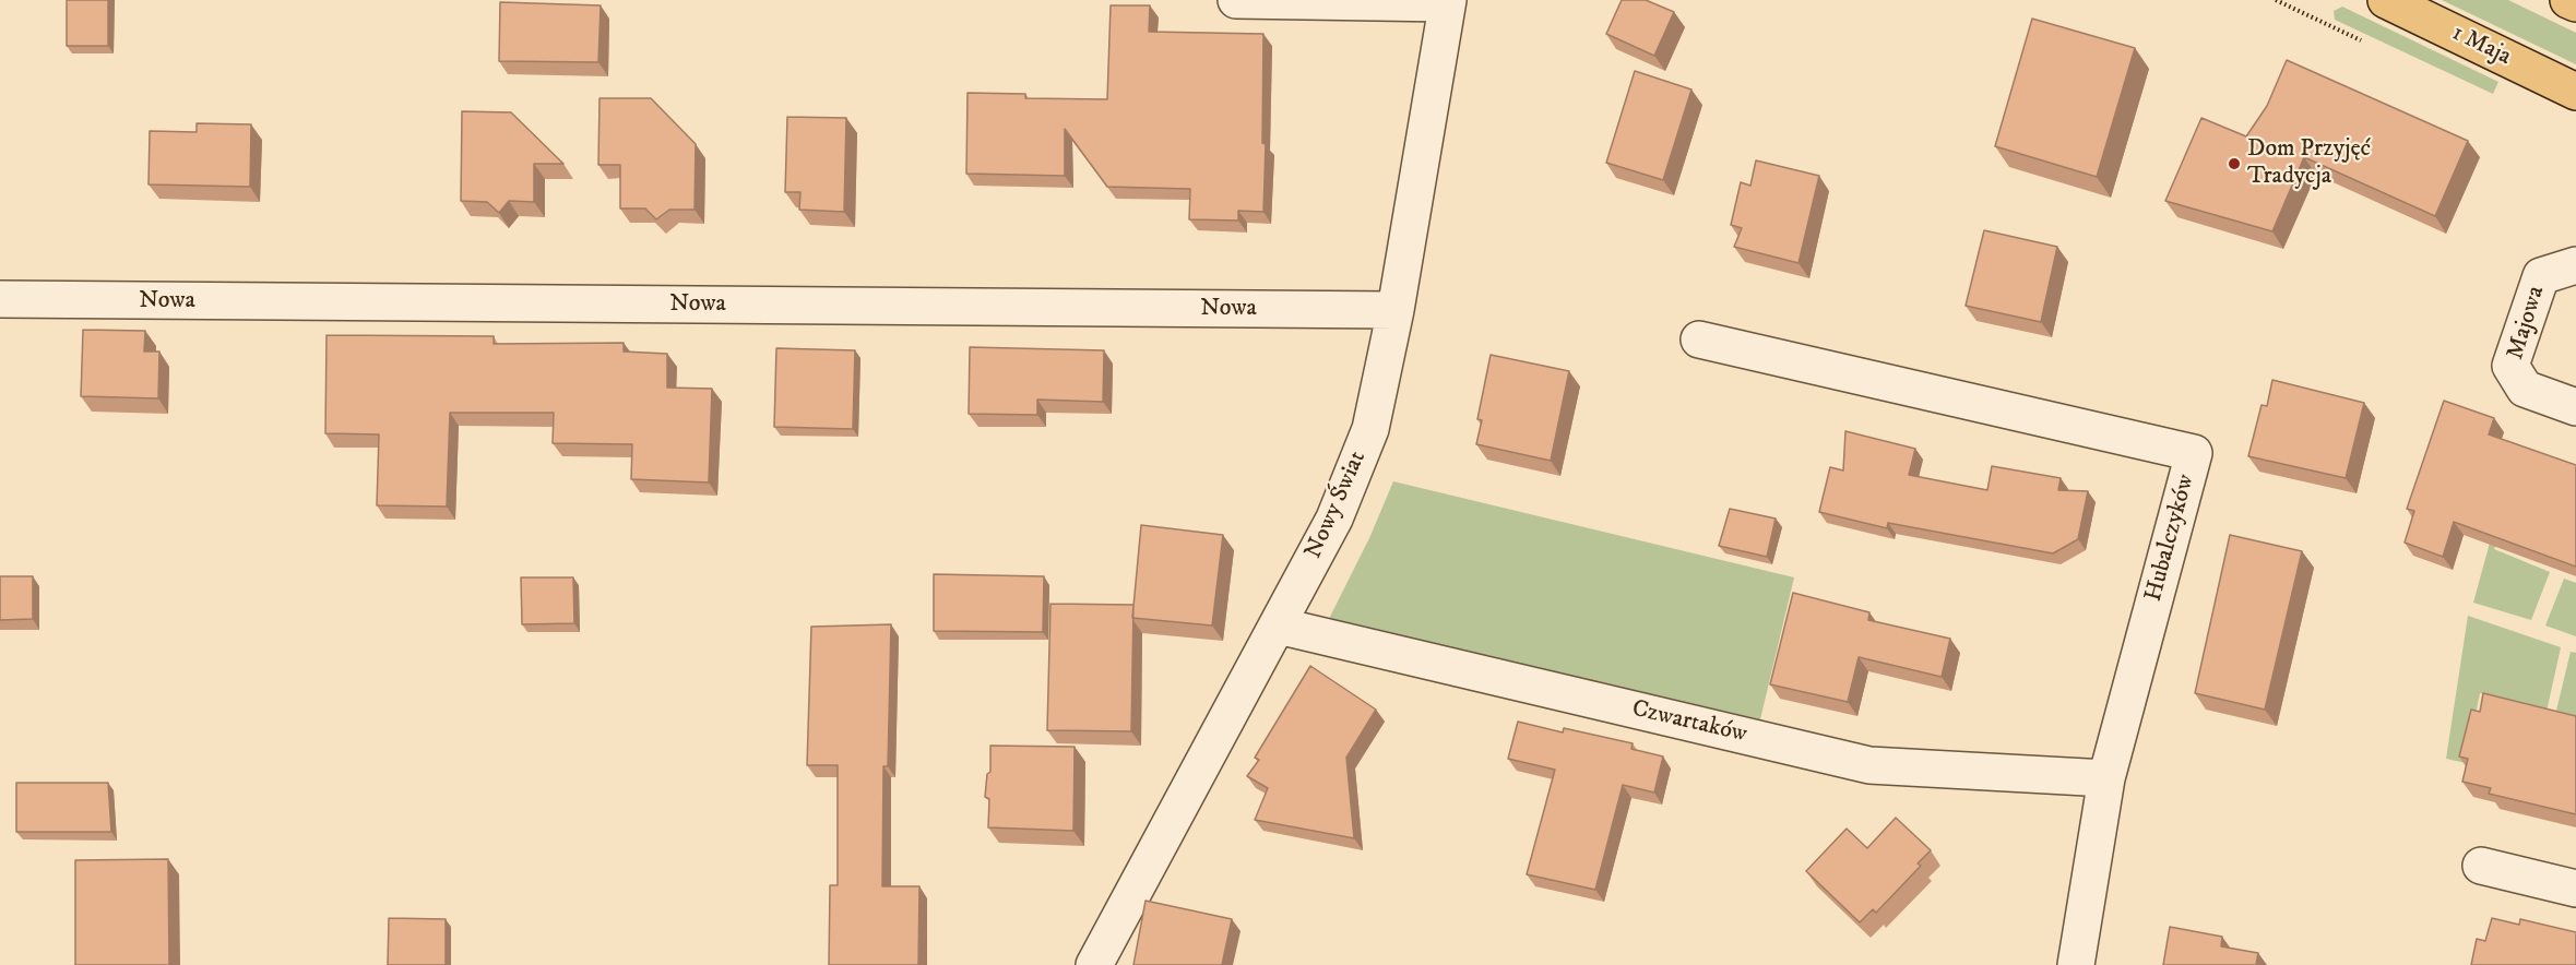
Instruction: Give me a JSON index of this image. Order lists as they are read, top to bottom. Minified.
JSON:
{"streets":{"main road":["1 Maja"],"street":["Nowa","Majowa","Nowy Świat","Hubalczyków","Czwartaków"]},"crossings":[["Nowa","Nowy Świat"],["Nowy Świat","Czwartaków"],["Hubalczyków","Czwartaków"]],"places":["Dom Przyjęć Tradycja"]}
